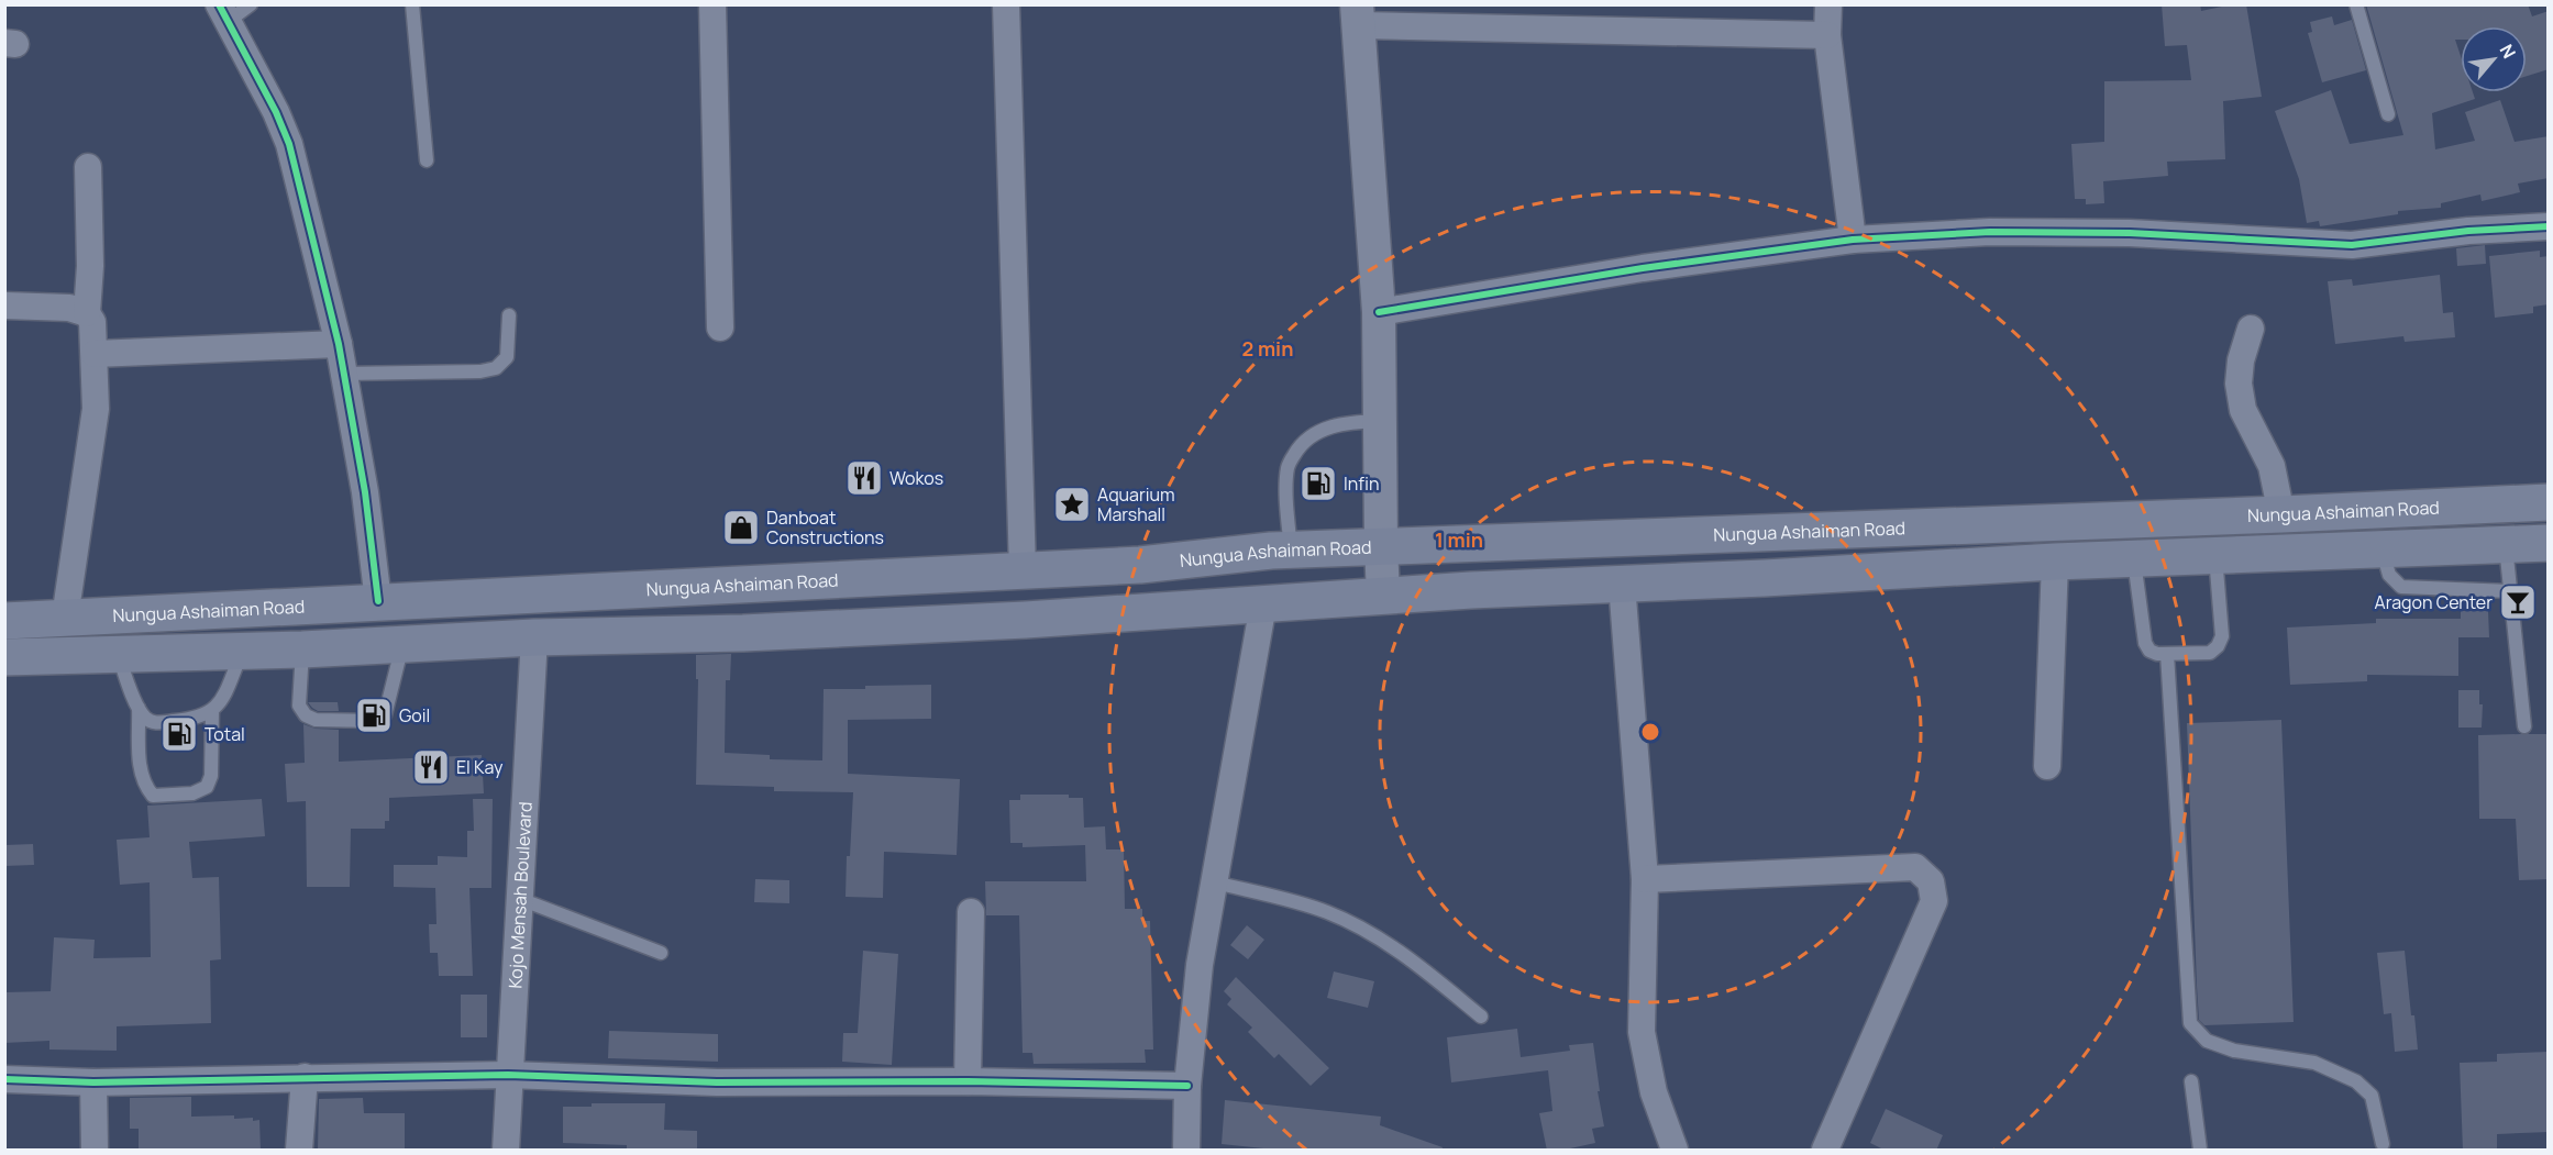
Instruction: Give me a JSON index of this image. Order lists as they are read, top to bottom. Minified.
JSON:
{"streets":{"main road":["Nungua Ashaiman Road"],"street":["Kojo Mensah Boulevard"]},"places":{"restaurant":["Wokos","El Kay"],"fuel station":["Infin","Goil","Total"],"place":["Aquarium Marshall"],"shop":["Danboat Constructions"],"bar":["Aragon Center"]},"north":"top right","rings":["2 min","1 min"]}
